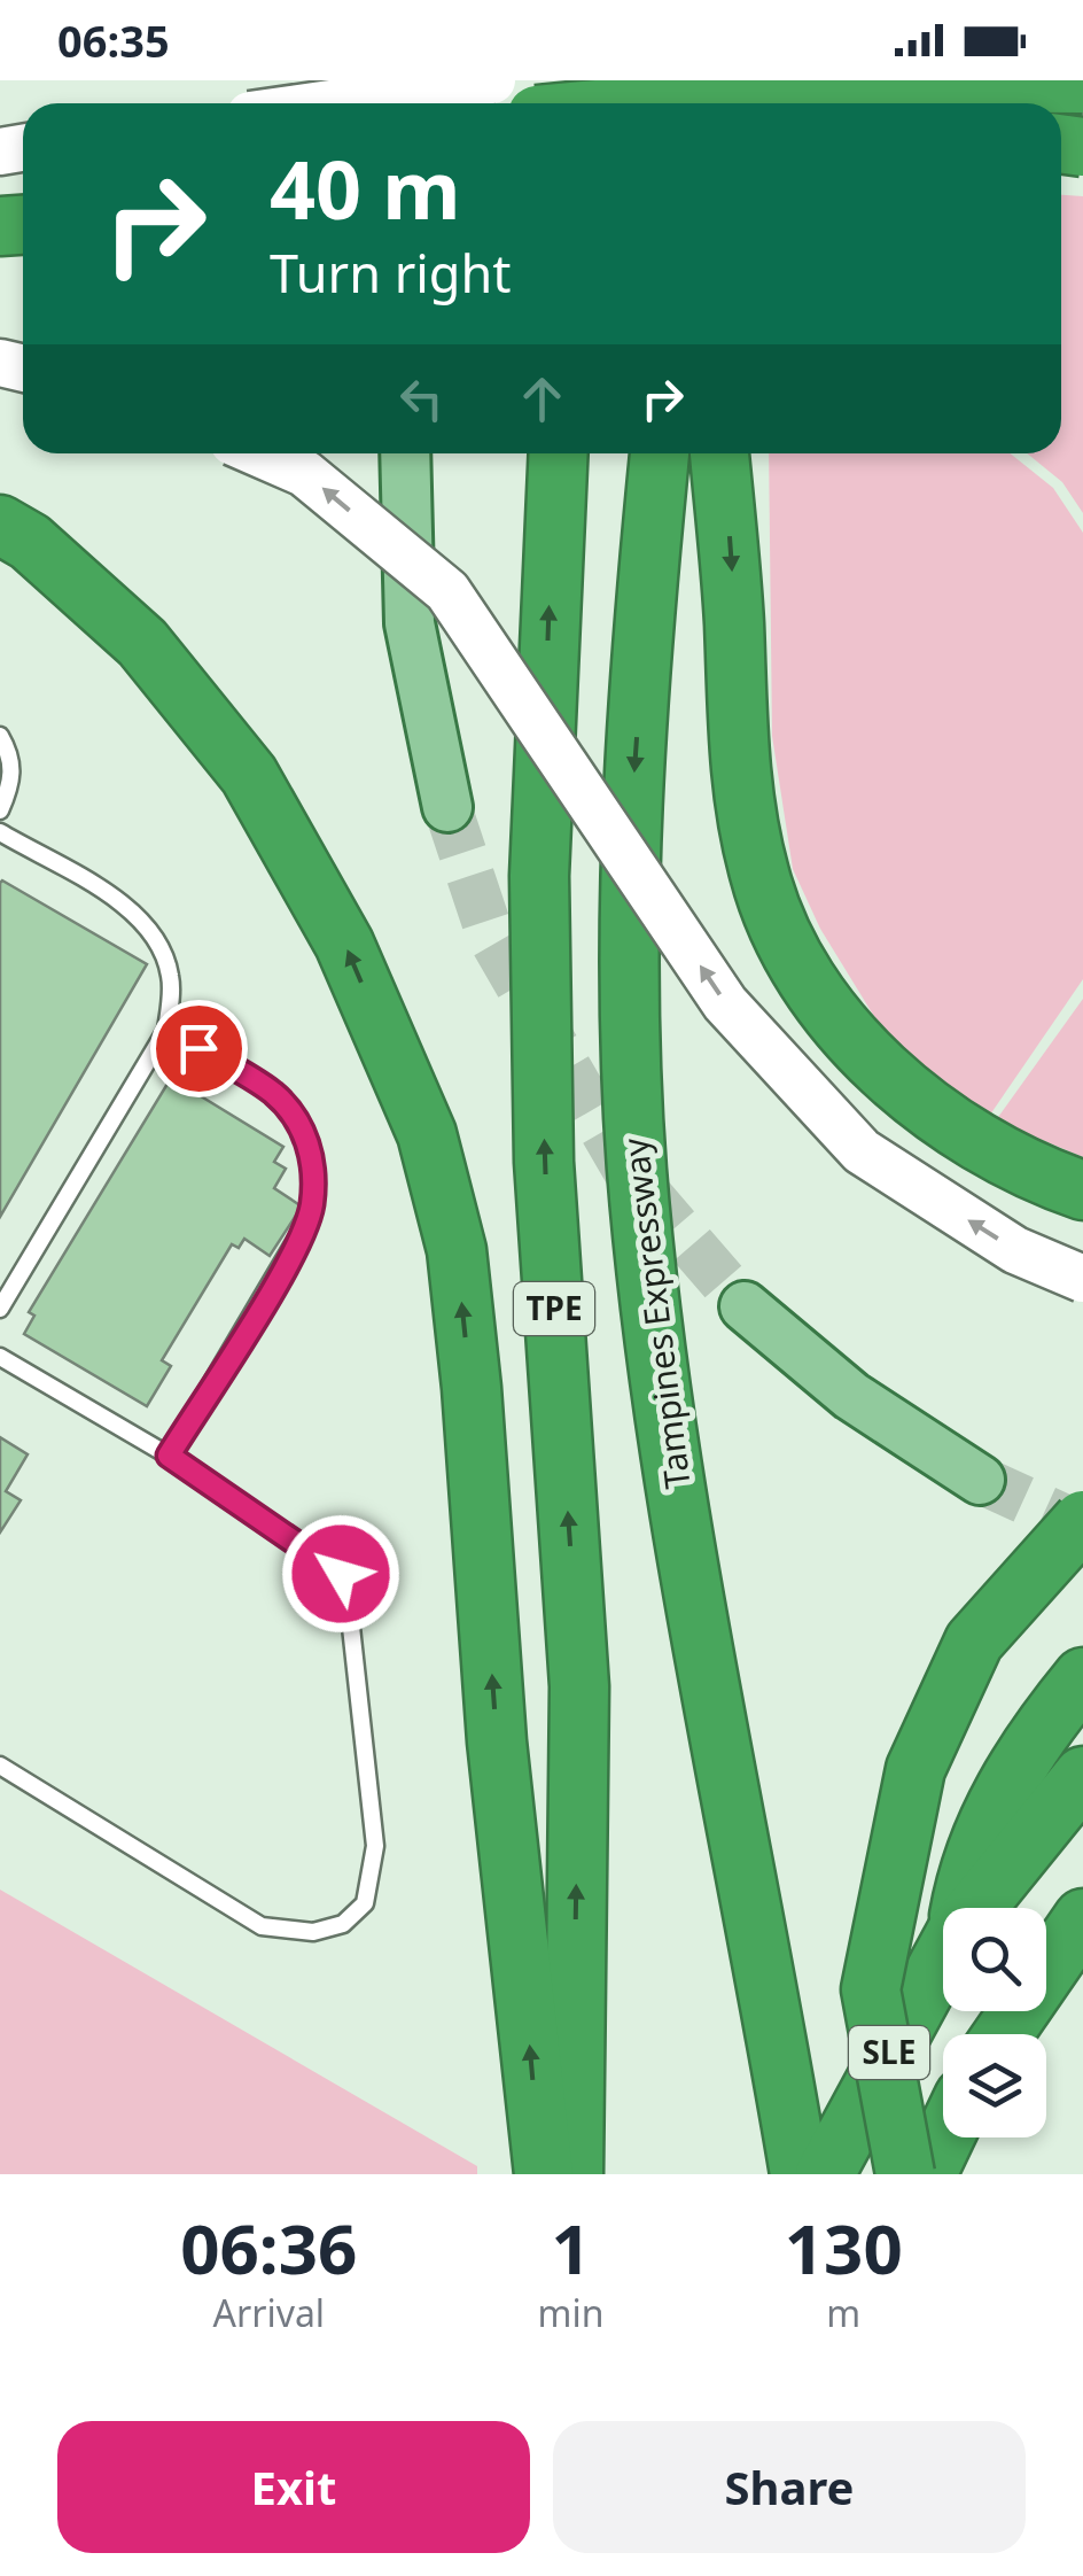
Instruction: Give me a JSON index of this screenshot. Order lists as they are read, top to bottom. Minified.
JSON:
{"streets":{"highway":["TPE","Tampines Expressway","SLE"]},"page":{"status":"06:35","turn":["40 m","Turn right"],"eta":["06:36","Arrival","1","min","130","m"],"buttons":["Exit","Share"]}}
